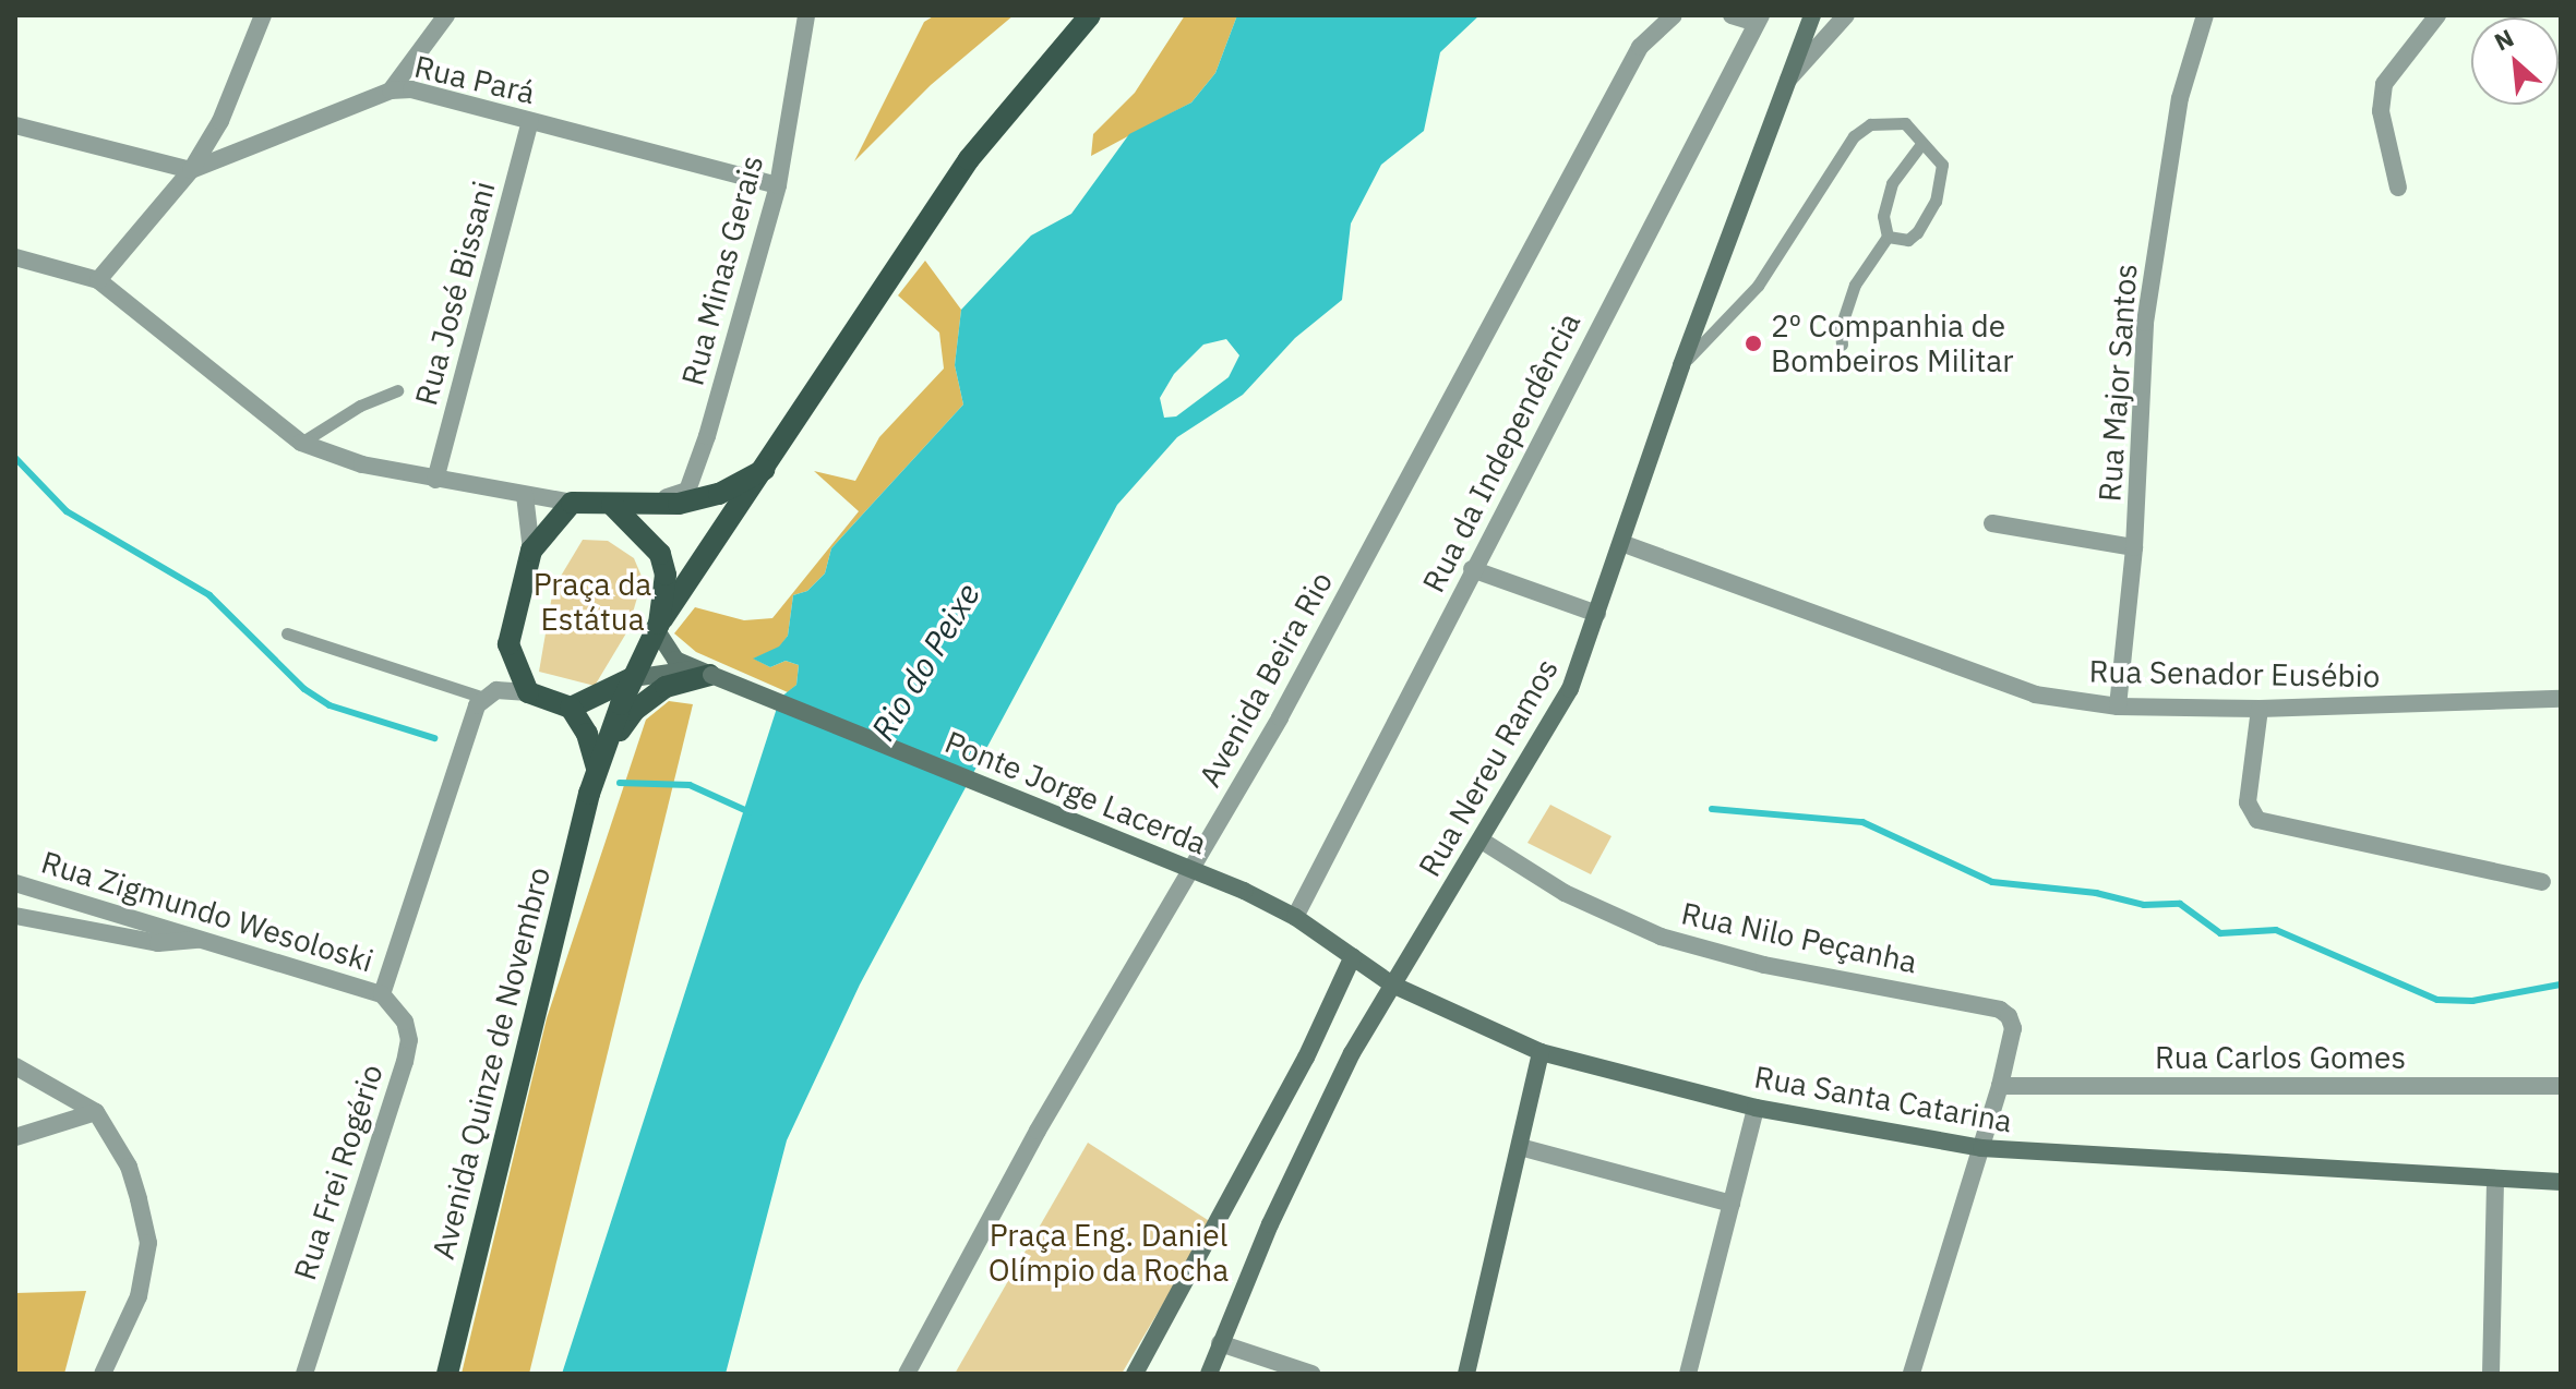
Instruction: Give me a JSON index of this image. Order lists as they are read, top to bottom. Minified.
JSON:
{"streets":{"main road":["Avenida Quinze de Novembro"],"street":["Rua Pará","Rua Minas Gerais","Rua José Bissani","Rua Major Santos","Rua da Independência","Rua Senador Eusébio","Avenida Beira Rio","Rua Nereu Ramos","Ponte Jorge Lacerda","Rua Zigmundo Wesoloski","Rua Nilo Peçanha","Rua Carlos Gomes","Rua Santa Catarina","Rua Frei Rogério"]},"crossings":[["Rua Pará","Rua Minas Gerais"],["Rua Pará","Rua José Bissani"],["Rua Major Santos","Rua Senador Eusébio"],["Rua da Independência","Rua Santa Catarina"],["Rua Senador Eusébio","Rua Nereu Ramos"],["Rua Nereu Ramos","Rua Nilo Peçanha"],["Rua Nereu Ramos","Rua Santa Catarina"],["Ponte Jorge Lacerda","Avenida Quinze de Novembro"],["Ponte Jorge Lacerda","Rua Santa Catarina"],["Rua Zigmundo Wesoloski","Rua Frei Rogério"],["Rua Nilo Peçanha","Rua Carlos Gomes"]],"water":["Rio do Peixe"],"parks":["Praça da Estátua","Praça Eng. Daniel Olímpio da Rocha"],"places":["2º Companhia de Bombeiros Militar"],"north":"top left"}
